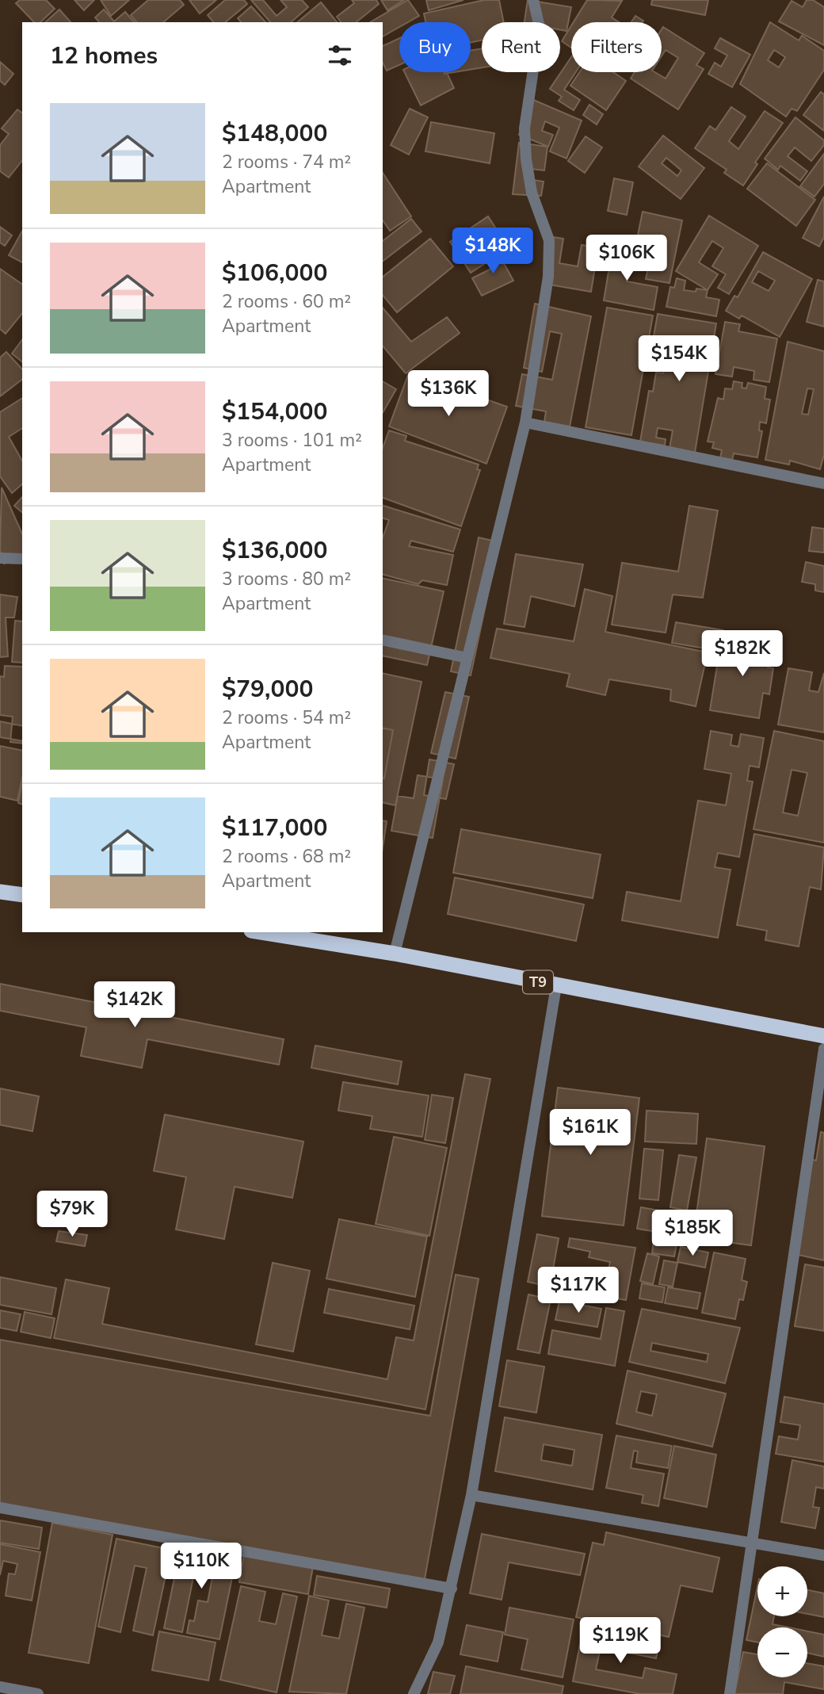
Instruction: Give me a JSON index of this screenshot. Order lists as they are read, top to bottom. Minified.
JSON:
{"streets":{"highway":["T9"]},"page":{"chip":["Buy","Rent","Filters"],"heading":"12 homes","list":[{"name":"$148,000","note":"2 rooms · 74 m² · Apartment"},{"name":"$106,000","note":"2 rooms · 60 m² · Apartment"},{"name":"$154,000","note":"3 rooms · 101 m² · Apartment"},{"name":"$136,000","note":"3 rooms · 80 m² · Apartment"},{"name":"$79,000","note":"2 rooms · 54 m² · Apartment"},{"name":"$117,000","note":"2 rooms · 68 m² · Apartment"}],"price":["$148K","$106K","$154K","$136K","$182K","$142K","$161K","$79K","$185K","$117K","$110K","$119K"],"map_buttons":["+","−"]}}
